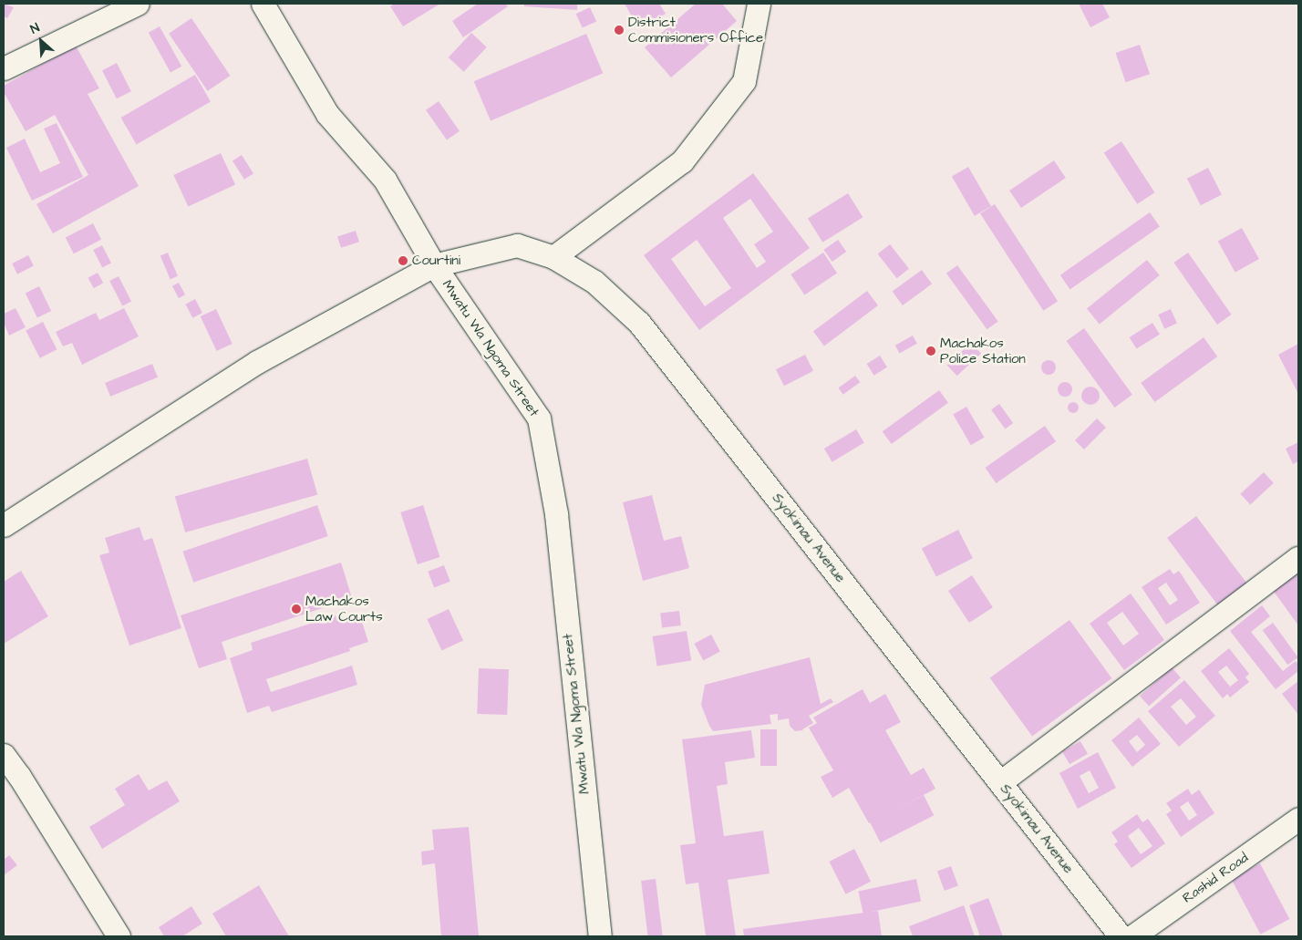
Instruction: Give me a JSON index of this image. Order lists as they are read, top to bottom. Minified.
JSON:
{"streets":{"street":["Mwatu Wa Ngoma Street","Syokimau Avenue","Rashid Road"]},"crossings":[["Mwatu Wa Ngoma Street","Syokimau Avenue"]],"places":["District Commisioners Office","Courtini","Machakos Police Station","Machakos Law Courts"],"north":"top left"}
